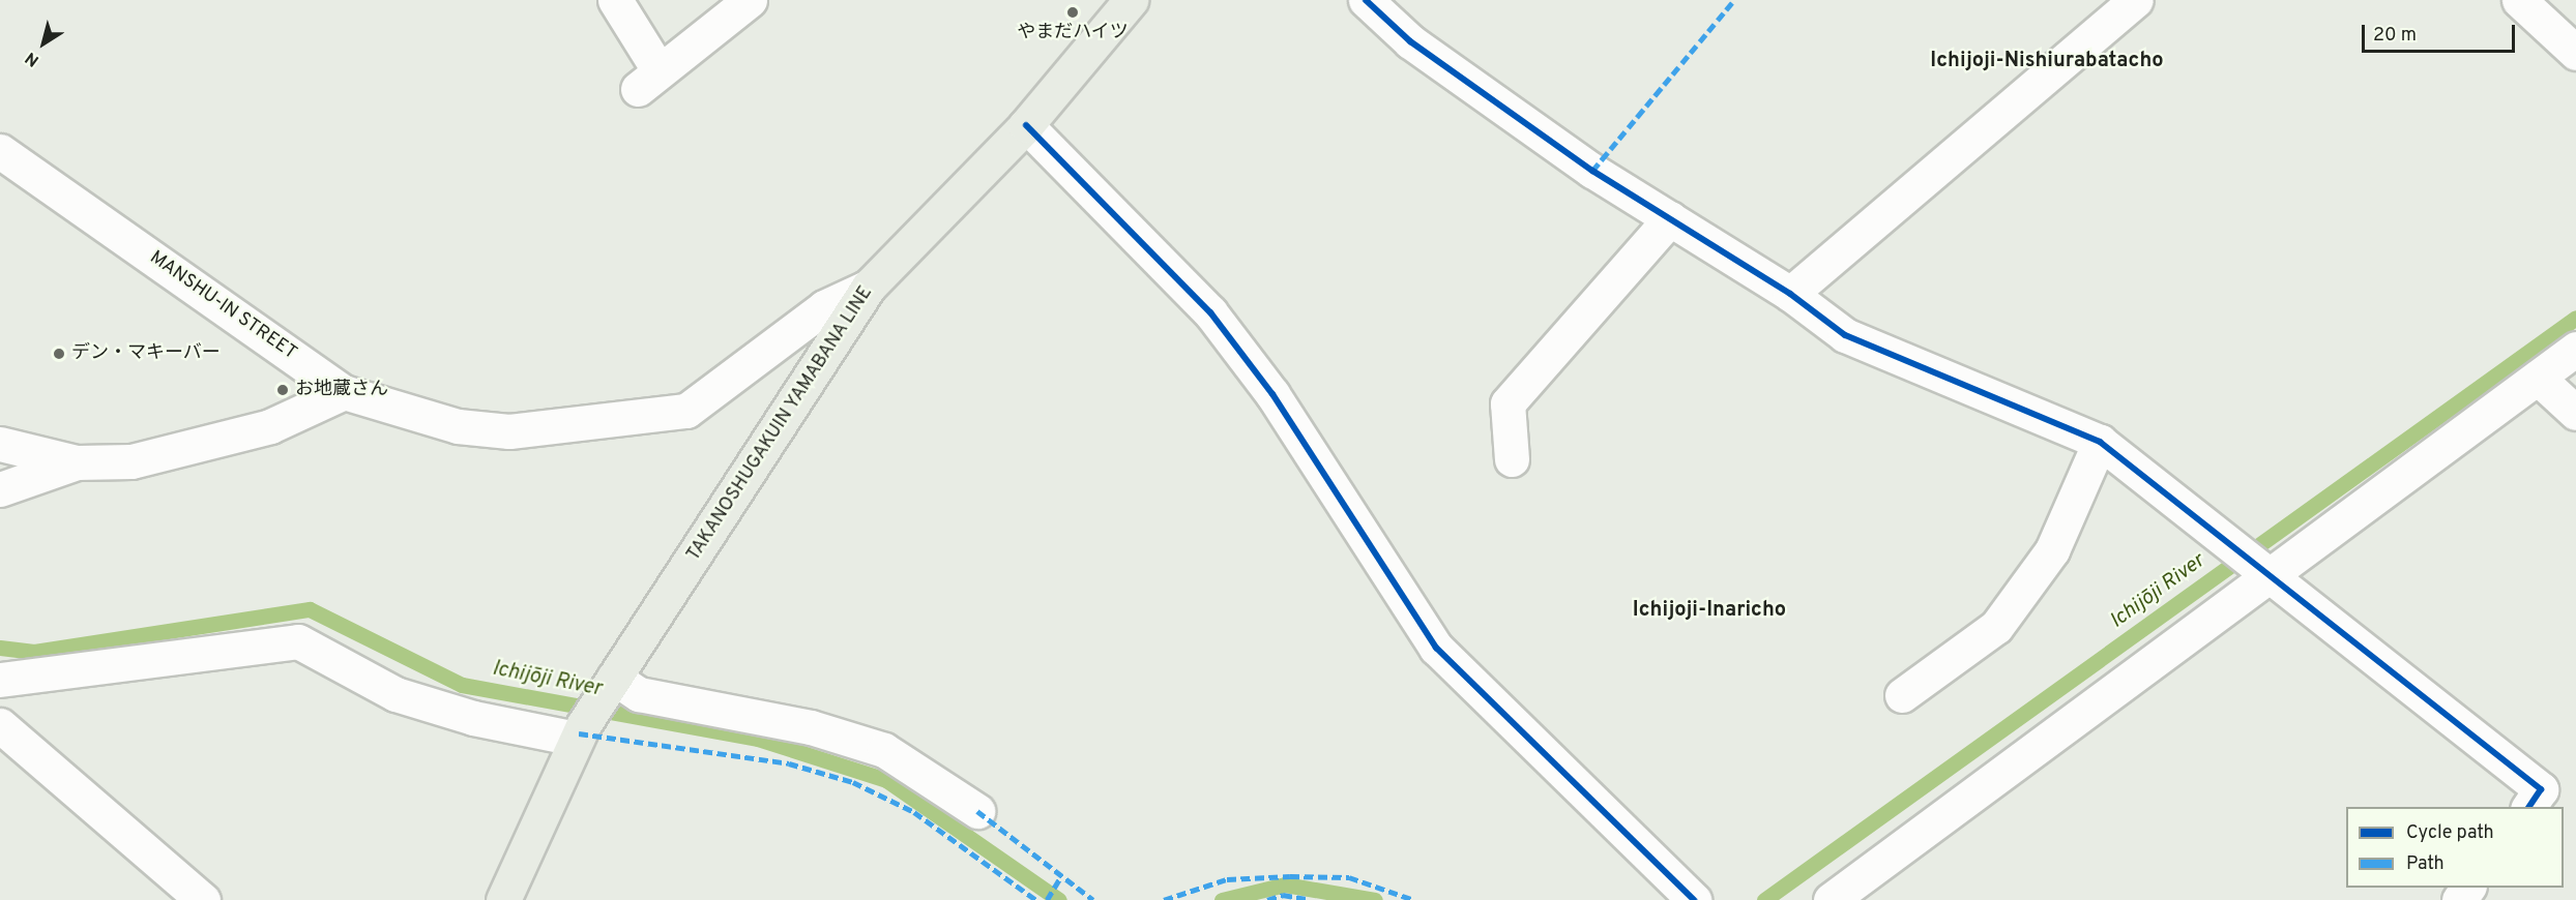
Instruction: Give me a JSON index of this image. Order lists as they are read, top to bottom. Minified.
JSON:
{"streets":{"main road":["TAKANOSHUGAKUIN YAMABANA LINE"],"street":["MANSHU-IN STREET"]},"crossings":[["MANSHU-IN STREET","TAKANOSHUGAKUIN YAMABANA LINE"]],"districts":["Ichijoji-Nishiurabatacho","Ichijoji-Inaricho"],"water":["Ichijōji River"],"places":["やまだハイツ","デン・マキーバー","お地蔵さん"],"legend":["Cycle path","Path"],"scale_bar":"20 m","north":"bottom left"}
